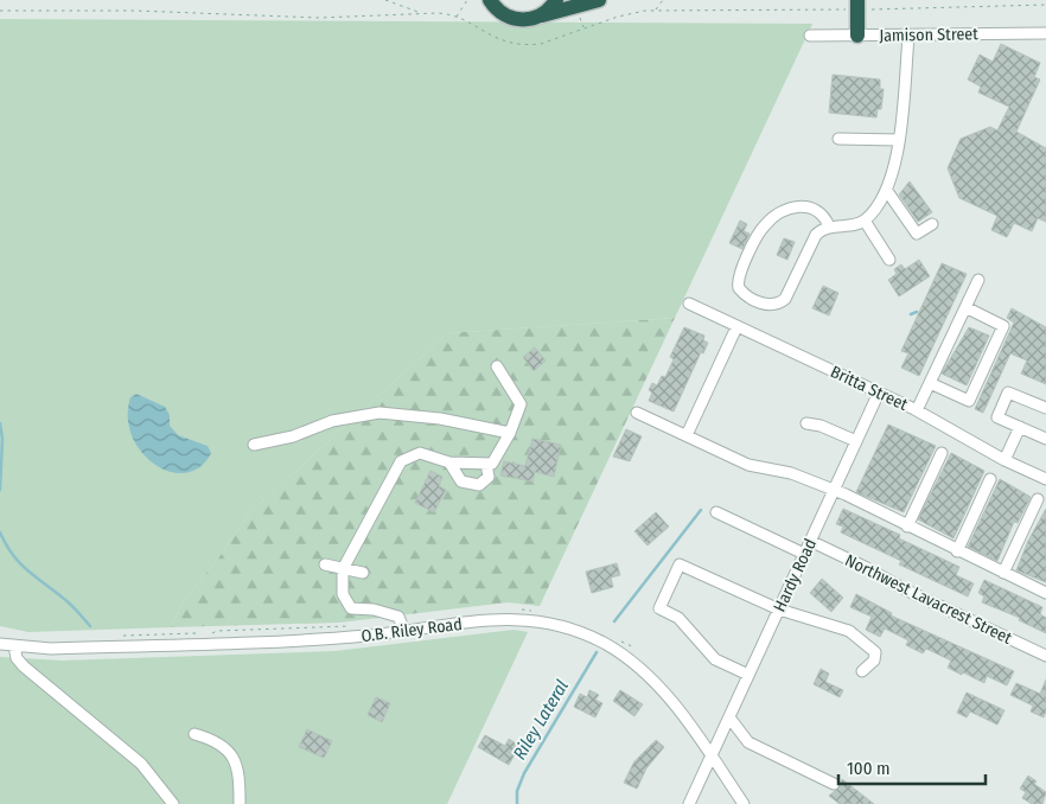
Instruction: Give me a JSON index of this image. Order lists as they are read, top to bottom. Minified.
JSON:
{"streets":{"street":["Jamison Street","Britta Street","Hardy Road","Northwest Lavacrest Street","O.B. Riley Road"]},"crossings":[["Britta Street","Hardy Road"],["Hardy Road","Northwest Lavacrest Street"],["Hardy Road","O.B. Riley Road"]],"water":["Riley Lateral"],"scale_bar":"100 m"}
